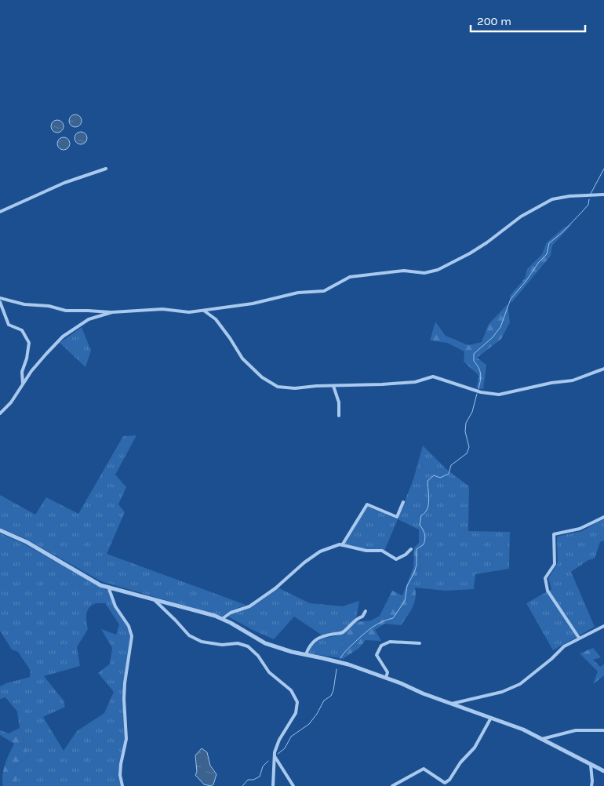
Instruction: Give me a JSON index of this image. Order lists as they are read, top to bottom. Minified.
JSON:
{"scale_bar":"200 m"}
